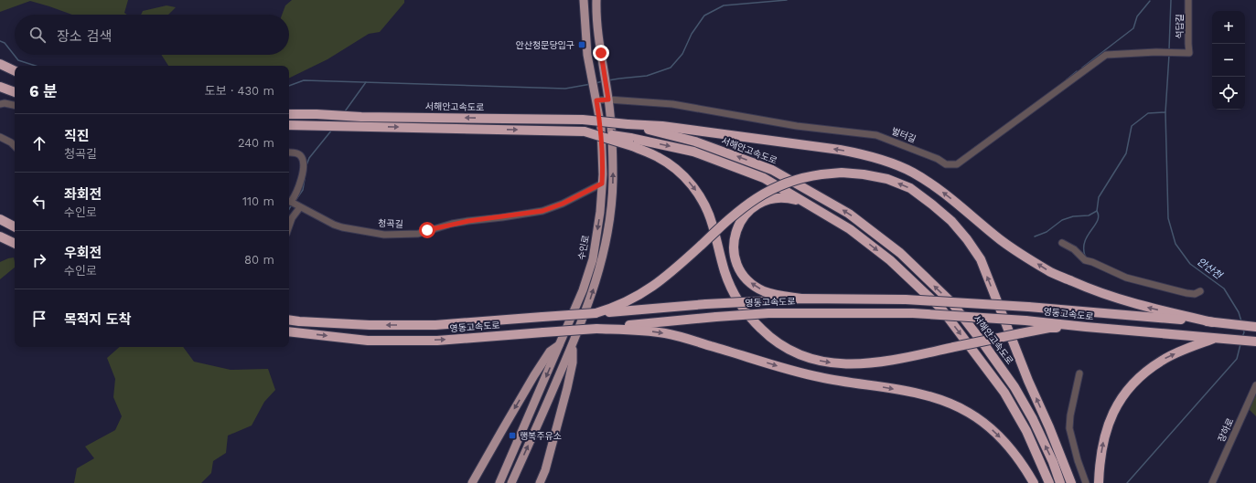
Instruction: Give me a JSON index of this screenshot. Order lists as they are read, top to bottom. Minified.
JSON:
{"streets":{"highway":["서해안고속도로","영동고속도로"],"main road":["수인로"],"street":["석답길","벌터길","청곡길","장하로"]},"crossings":[["석답길","벌터길"],["벌터길","수인로"],["청곡길","수인로"]],"water":["안산천"],"places":{"transit":["안산청문당입구","행복주유소"]},"page":{"map_buttons":["+","−"],"search":"장소 검색","heading":["6 분","도보 · 430 m"],"list":[["직진","청곡길","240 m"],["좌회전","수인로","110 m"],["우회전","수인로","80 m"],"목적지 도착"]}}
